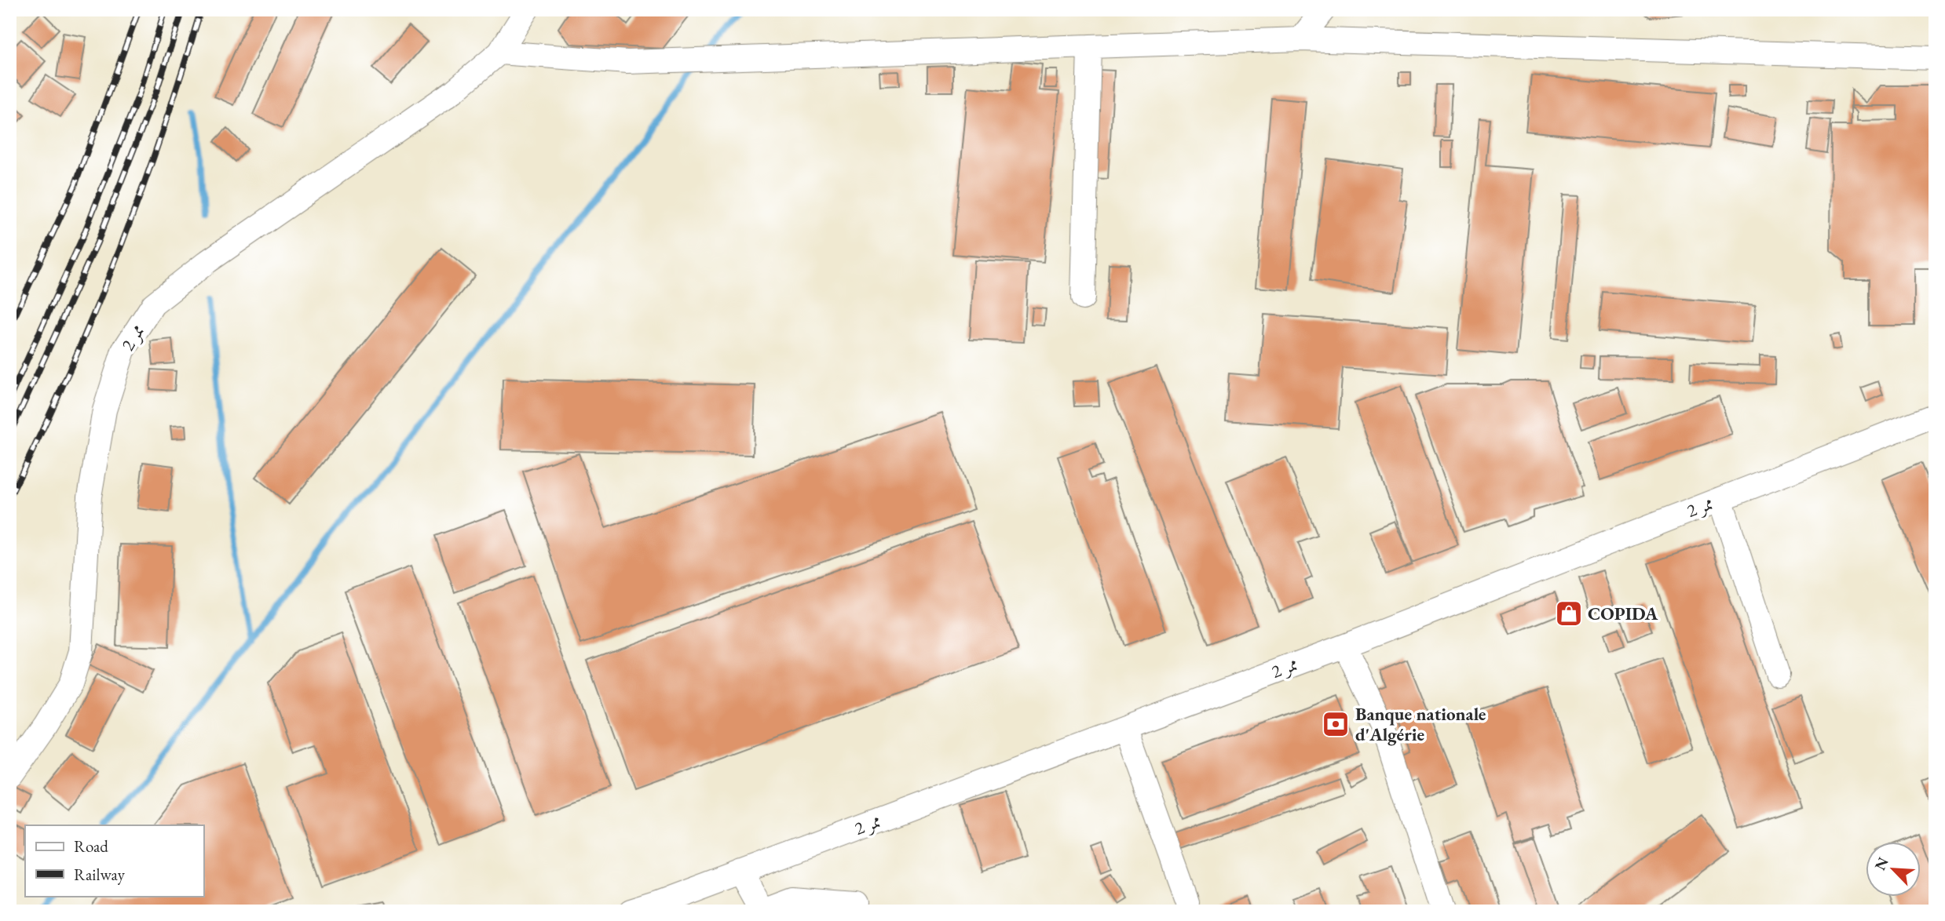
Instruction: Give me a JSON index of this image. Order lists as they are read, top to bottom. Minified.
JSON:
{"streets":{"lane":["ممر 2"]},"places":{"shop":["COPIDA"],"bank":["Banque nationale d'Algérie"]},"legend":["Road","Railway"],"north":"top left"}
